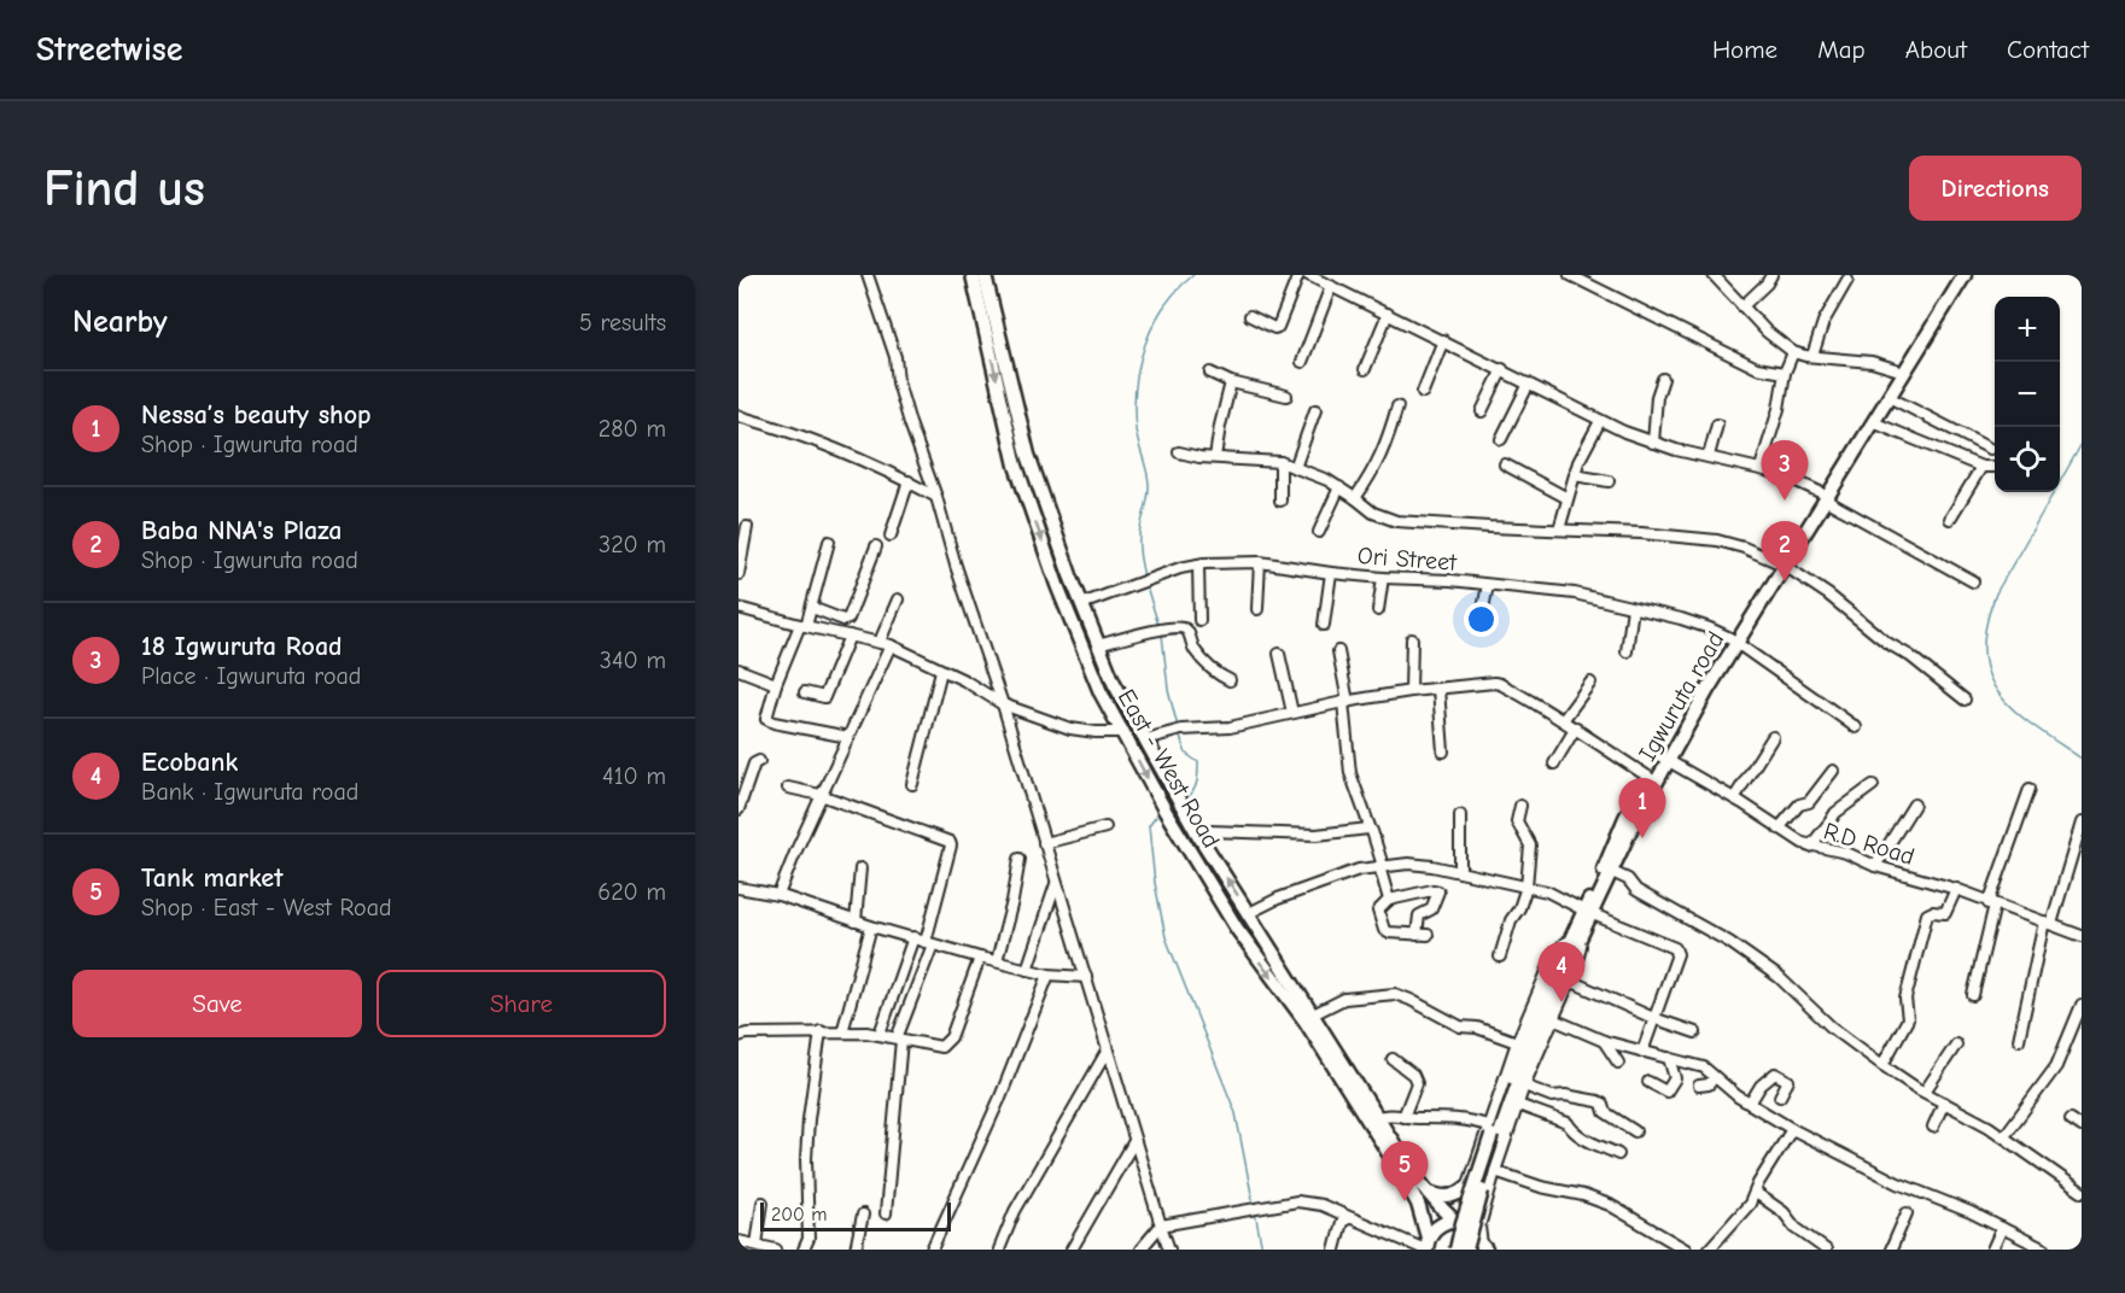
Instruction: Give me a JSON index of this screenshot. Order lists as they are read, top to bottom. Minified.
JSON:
{"streets":{"main road":["Igwuruta road","East - West Road"],"street":["Ori Street","R.D Road"]},"crossings":[["Ori Street","Igwuruta road"],["Ori Street","East - West Road"],["Igwuruta road","R.D Road"]],"scale_bar":"200 m","page":{"header":"Streetwise","nav":["Home","Map","About","Contact"],"buttons":["Directions",["Save","Share"]],"title":"Find us","heading":["Nearby","5 results"],"map_buttons":["+","−"],"list":[{"mark":"1","name":"Nessa’s beauty shop","note":"Shop · Igwuruta road","value":"280 m"},{"mark":"2","name":"Baba NNA's Plaza","note":"Shop · Igwuruta road","value":"320 m"},{"mark":"3","name":"18 Igwuruta Road","note":"Place · Igwuruta road","value":"340 m"},{"mark":"4","name":"Ecobank","note":"Bank · Igwuruta road","value":"410 m"},{"mark":"5","name":"Tank market","note":"Shop · East - West Road","value":"620 m"}],"pins":["3","2","1","4","5"],"scale":"200 m"}}
